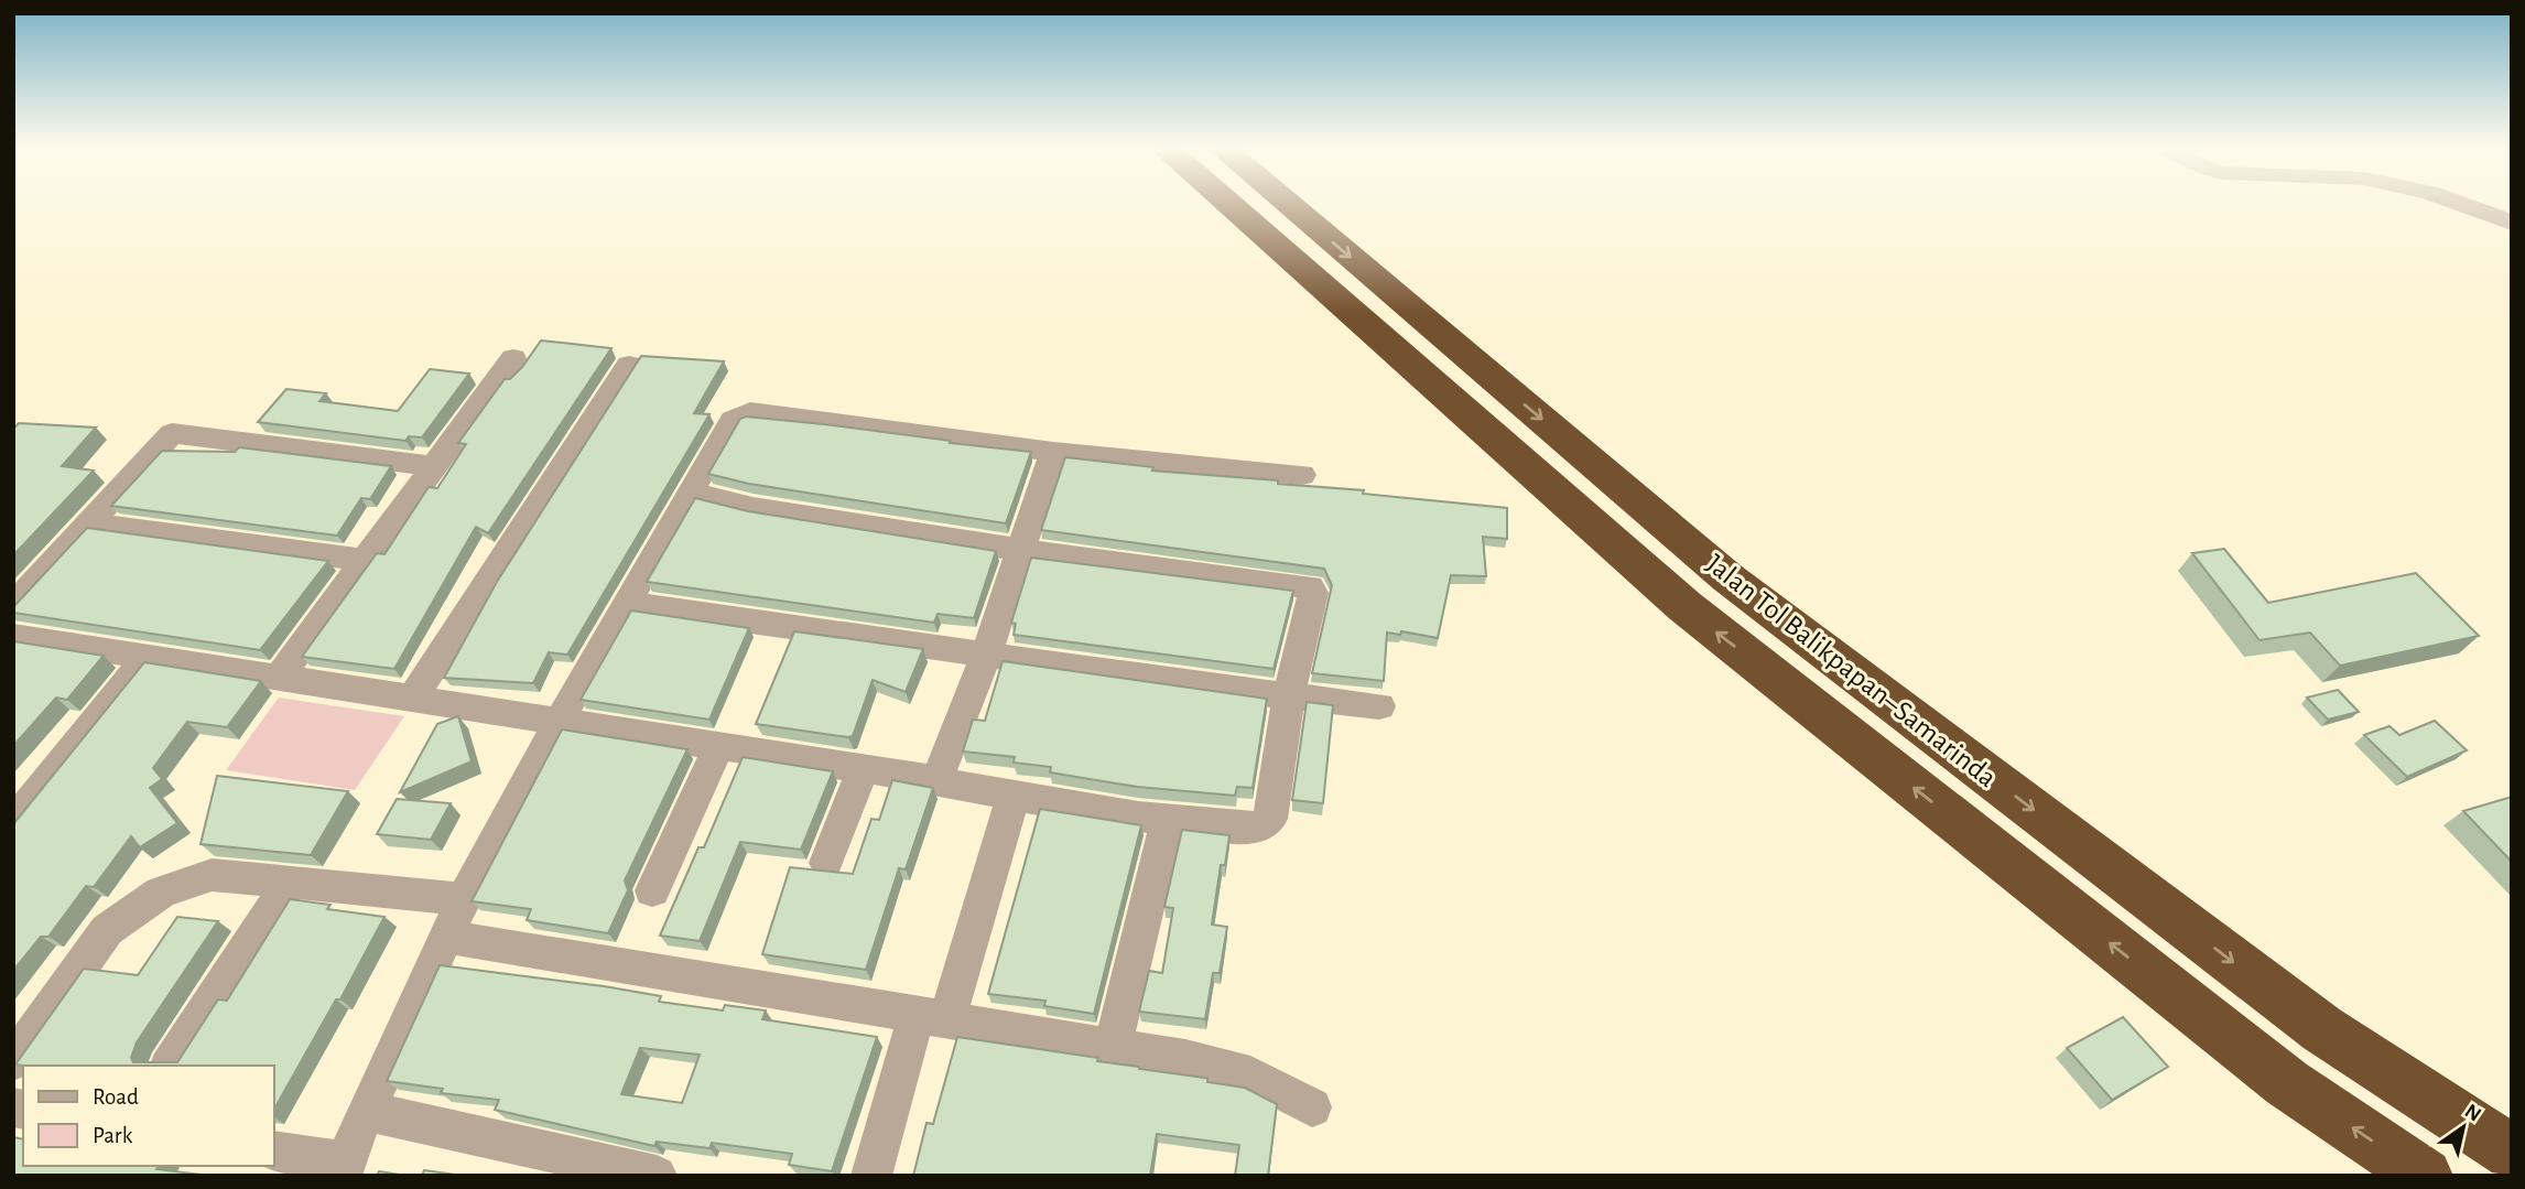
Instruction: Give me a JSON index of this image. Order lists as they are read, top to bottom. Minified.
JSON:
{"streets":{"highway":["Jalan Tol Balikpapan–Samarinda"]},"legend":["Road","Park"],"north":"top right"}
